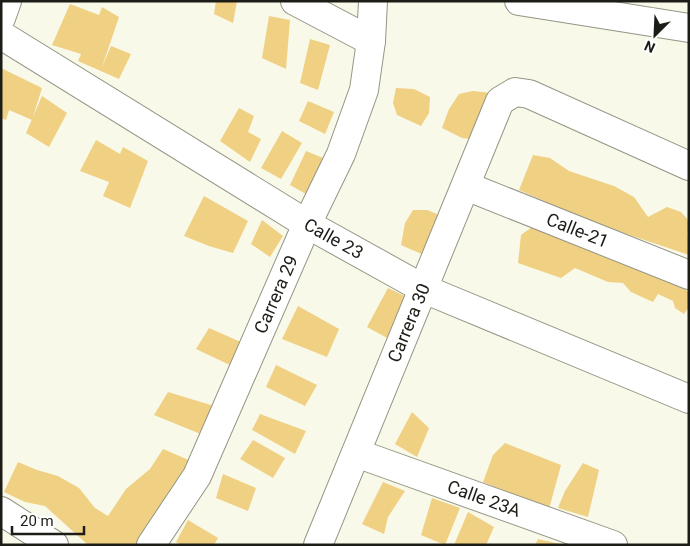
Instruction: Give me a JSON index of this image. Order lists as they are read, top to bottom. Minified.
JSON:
{"streets":{"street":["Calle-21","Calle 23","Carrera 29","Carrera 30","Calle 23A"]},"crossings":[["Calle-21","Carrera 30"],["Calle 23","Carrera 29"],["Calle 23","Carrera 30"],["Carrera 30","Calle 23A"]],"scale_bar":"20 m","north":"bottom left"}
